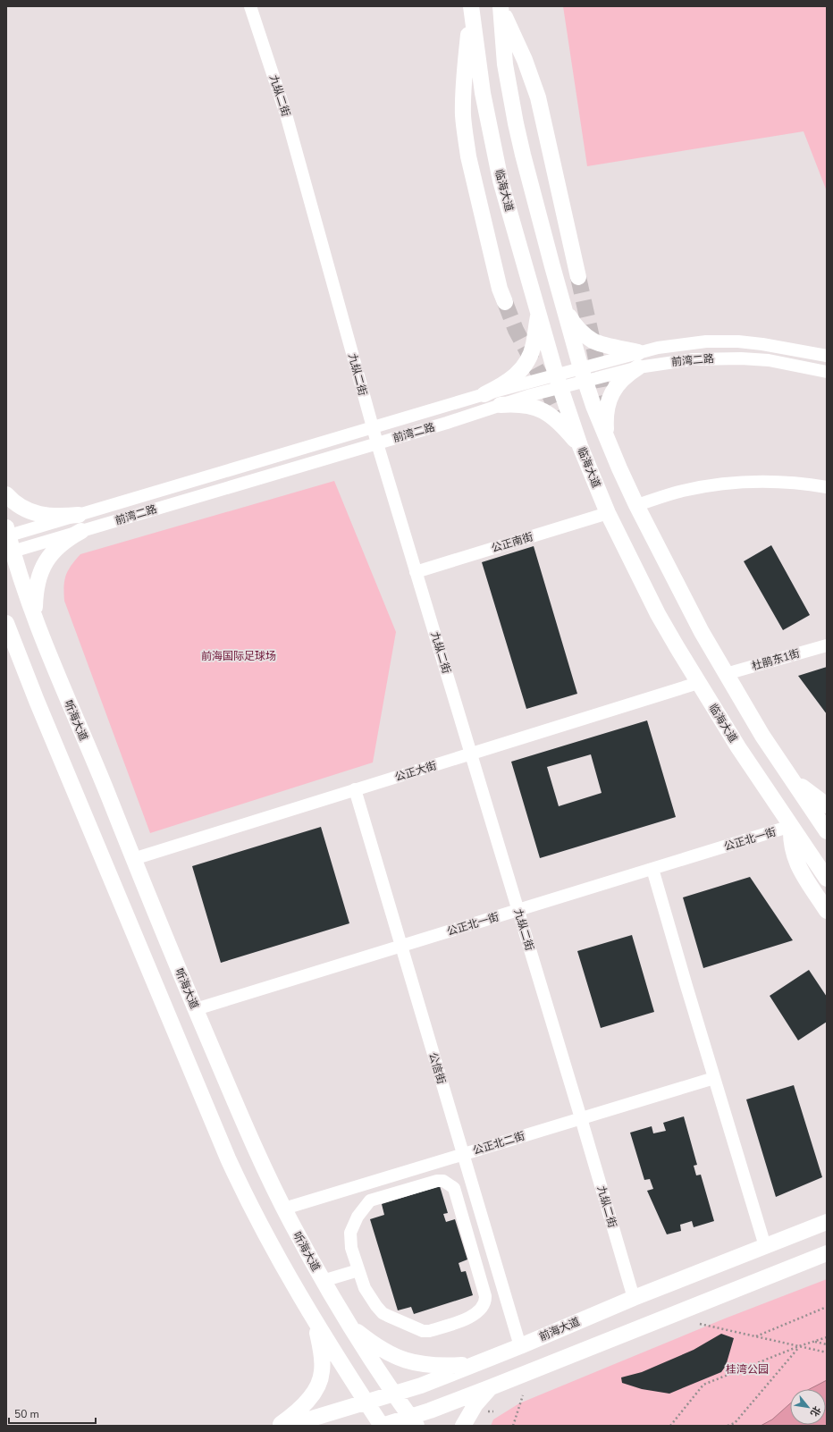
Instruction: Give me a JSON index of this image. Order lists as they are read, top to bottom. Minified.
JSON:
{"streets":{"main road":["临海大道","听海大道","前海大道"],"street":["九纵二街","前湾二路","公正南街","杜鹃东1街","公正大街","公正北一街","公信街","公正北二街"]},"crossings":[["九纵二街","前湾二路"],["九纵二街","公正南街"],["九纵二街","公正大街"],["九纵二街","公正北一街"],["九纵二街","公正北二街"],["九纵二街","前海大道"],["临海大道","前湾二路"],["临海大道","公正南街"],["临海大道","公正大街"],["临海大道","公正北一街"],["前湾二路","听海大道"],["听海大道","公正大街"],["听海大道","公正北一街"],["听海大道","公正北二街"],["听海大道","前海大道"],["公正大街","公信街"],["公正北一街","公信街"],["公信街","公正北二街"],["公信街","前海大道"]],"parks":["前海国际足球场","桂湾公园"],"scale_bar":"50 m","north":"bottom right"}
